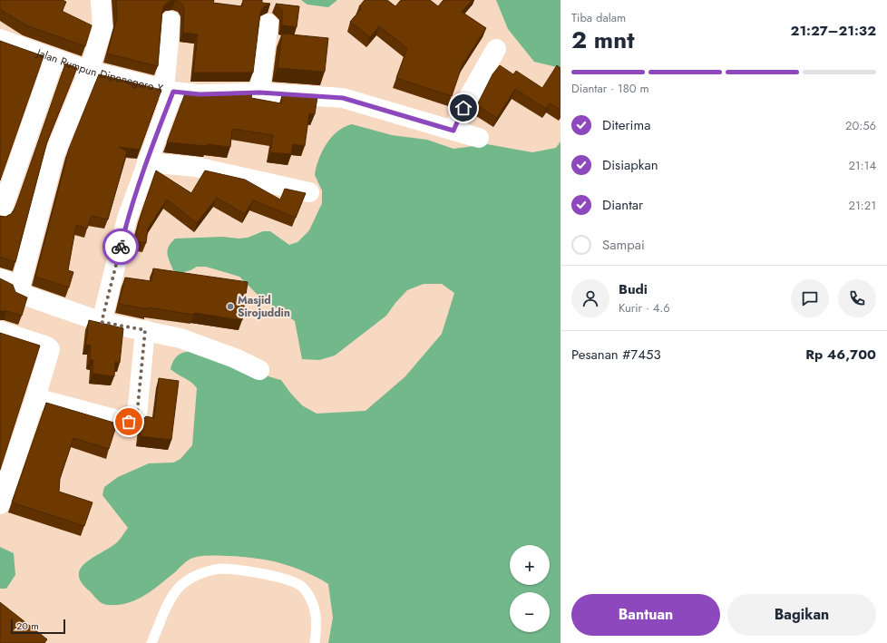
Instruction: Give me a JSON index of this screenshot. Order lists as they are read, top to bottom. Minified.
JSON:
{"streets":{"street":["Jalan Rumpun Diponegoro X"]},"places":["Masjid Sirojuddin"],"scale_bar":"20 m","page":{"heading":["2 mnt","Tiba dalam","21:27–21:32"],"panel":["Budi","Kurir · 4.6","Pesanan #7453","Rp 46,700"],"bar":"Diantar · 180 m","list":[["Diterima","20:56"],["Disiapkan","21:14"],["Diantar","21:21"],"Sampai"],"map_buttons":["+","−"],"buttons":["Bantuan","Bagikan"],"scale":"20 m"}}
